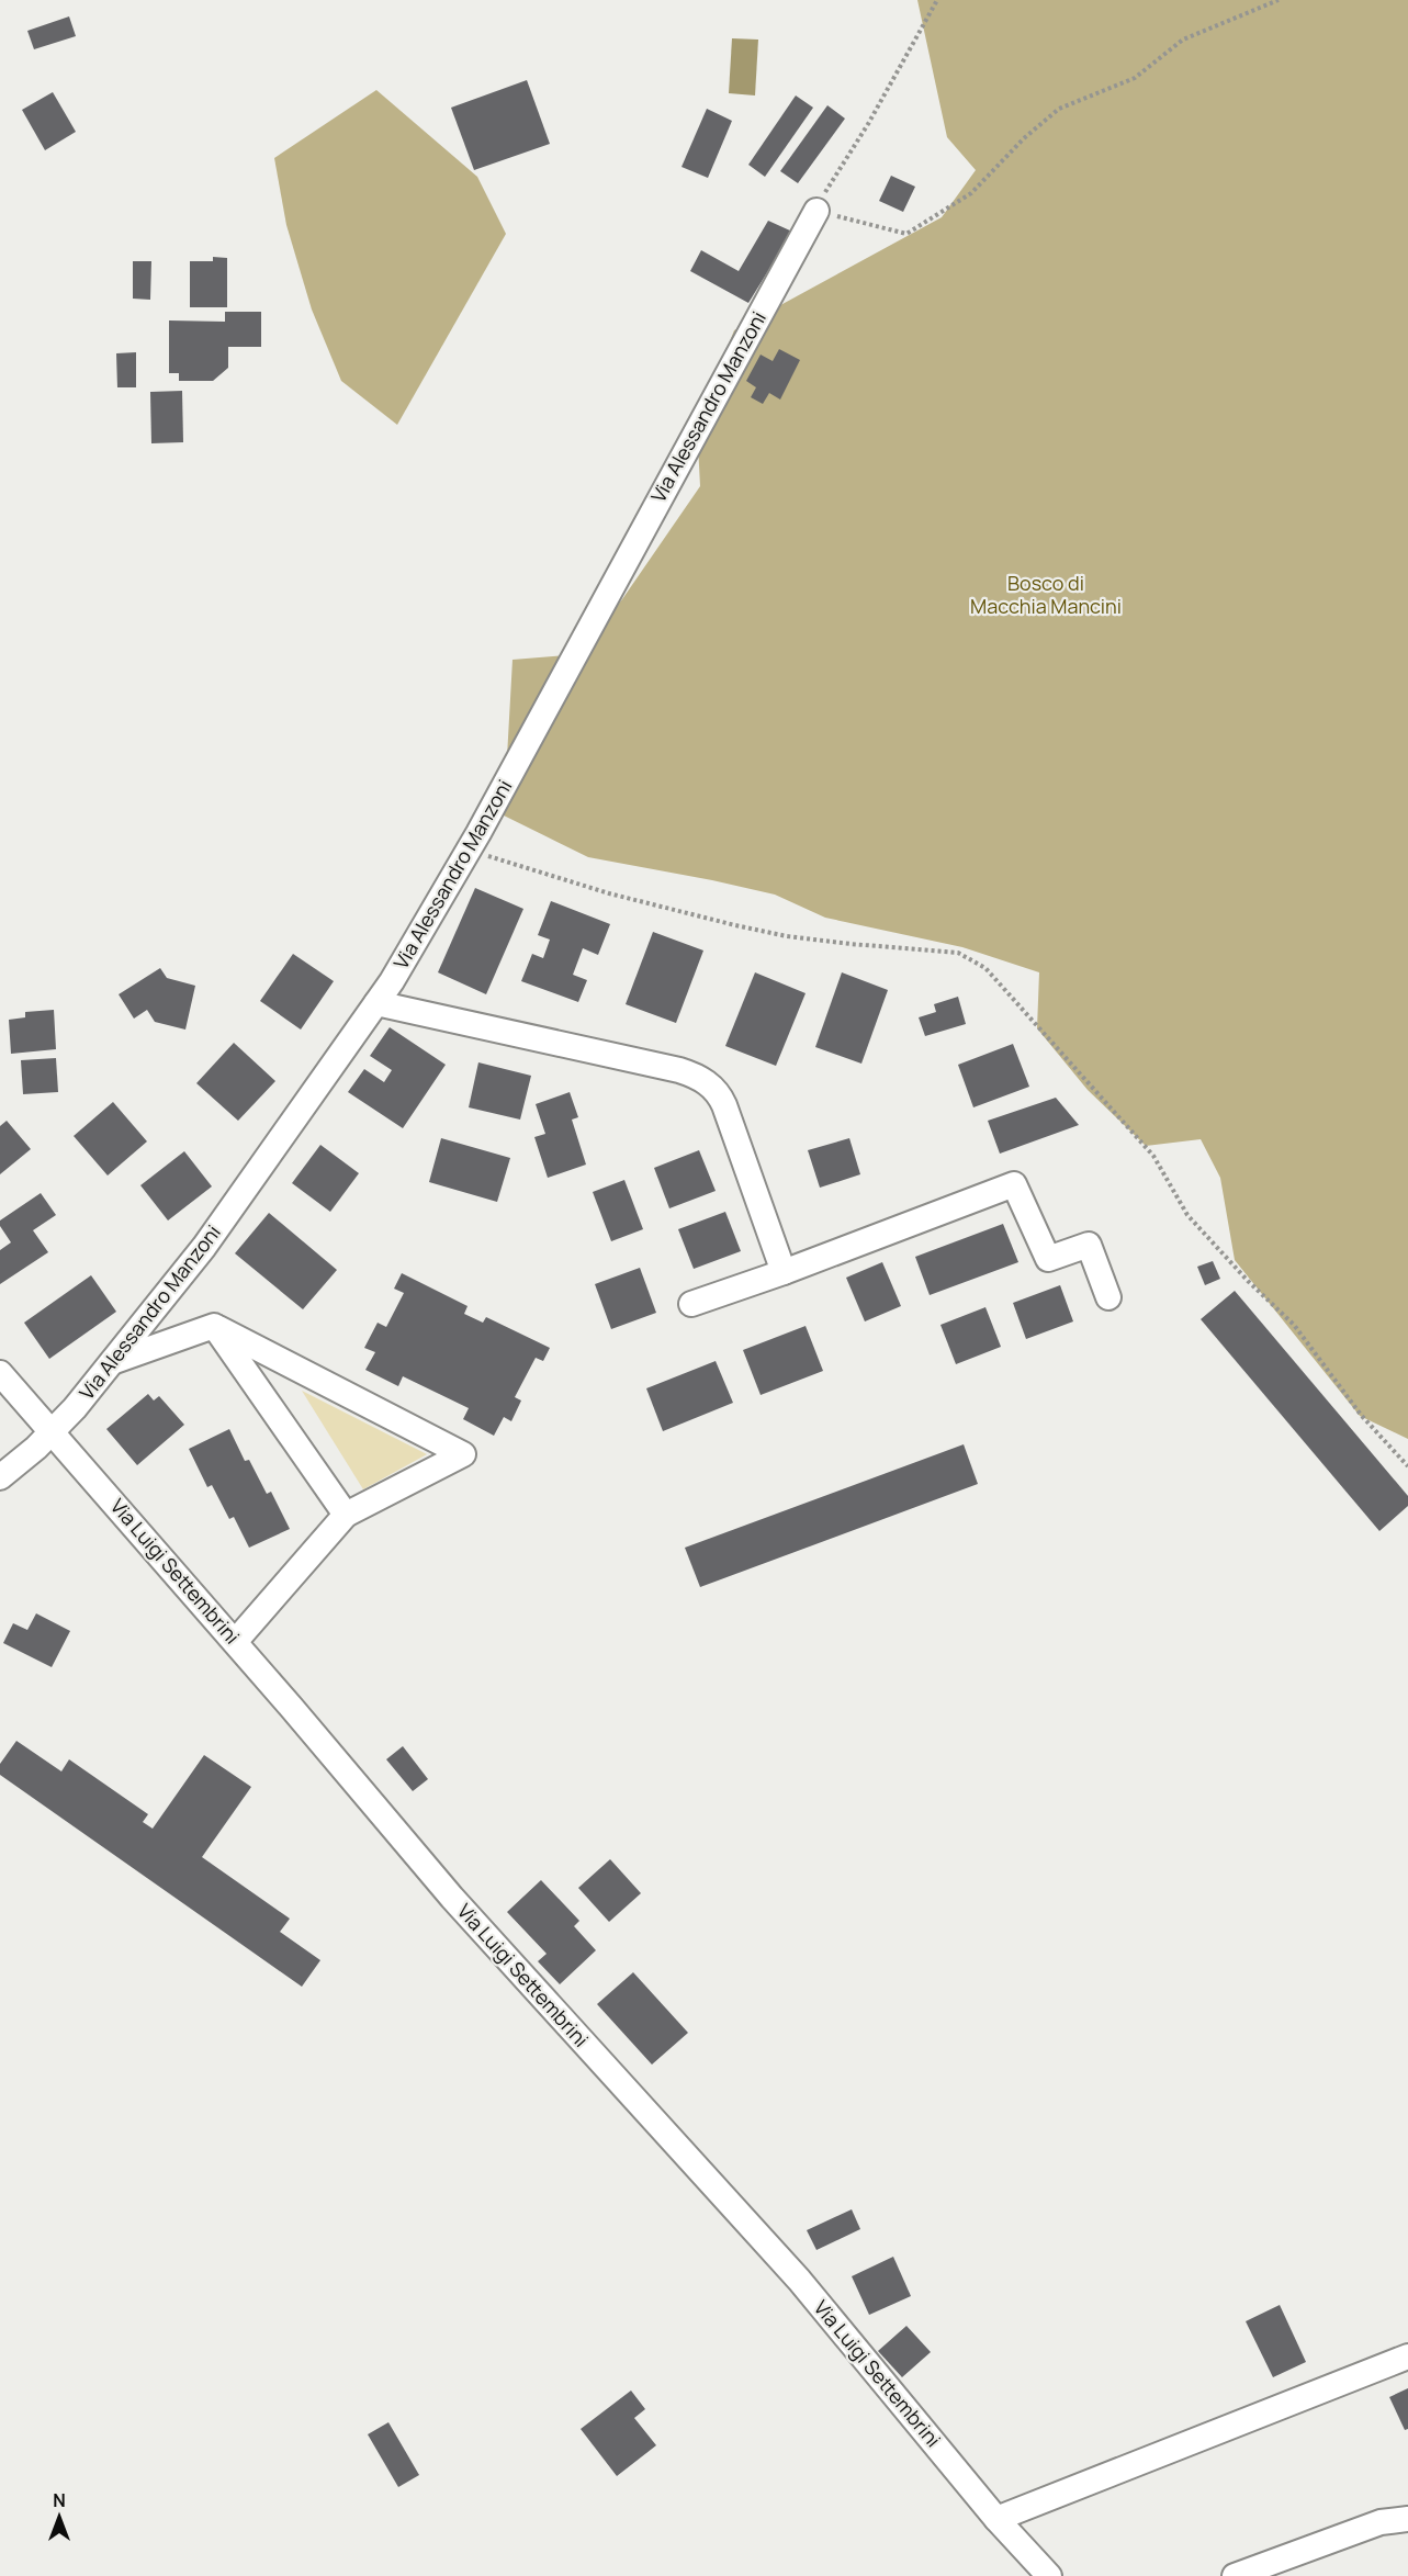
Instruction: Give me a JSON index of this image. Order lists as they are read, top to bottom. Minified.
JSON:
{"streets":{"street":["Via Alessandro Manzoni","Via Luigi Settembrini"]},"crossings":[["Via Alessandro Manzoni","Via Luigi Settembrini"]],"parks":["Bosco di Macchia Mancini"],"north":"top"}
